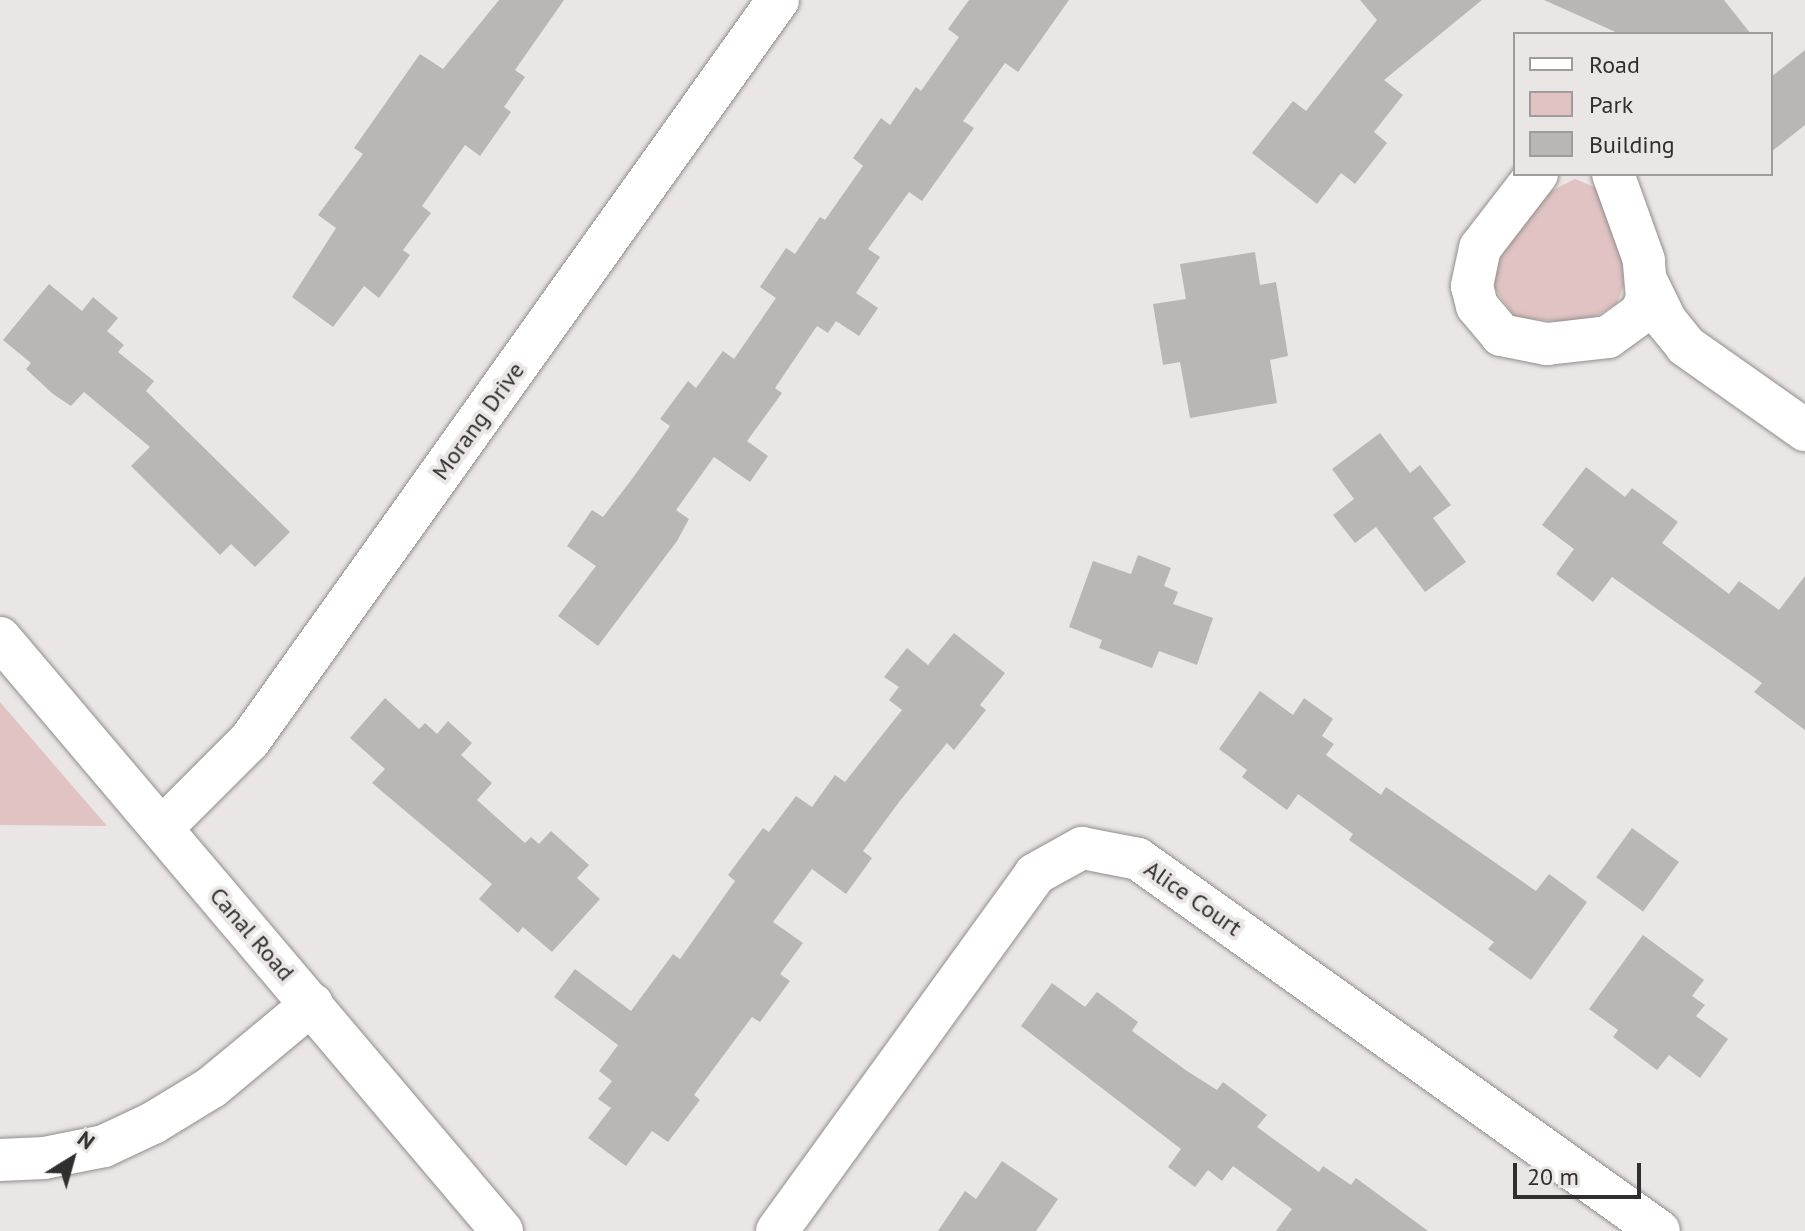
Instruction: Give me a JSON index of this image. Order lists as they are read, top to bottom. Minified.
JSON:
{"streets":{"street":["Morang Drive","Alice Court","Canal Road"]},"crossings":[["Morang Drive","Canal Road"]],"legend":["Road","Park","Building"],"scale_bar":"20 m","north":"top right"}
